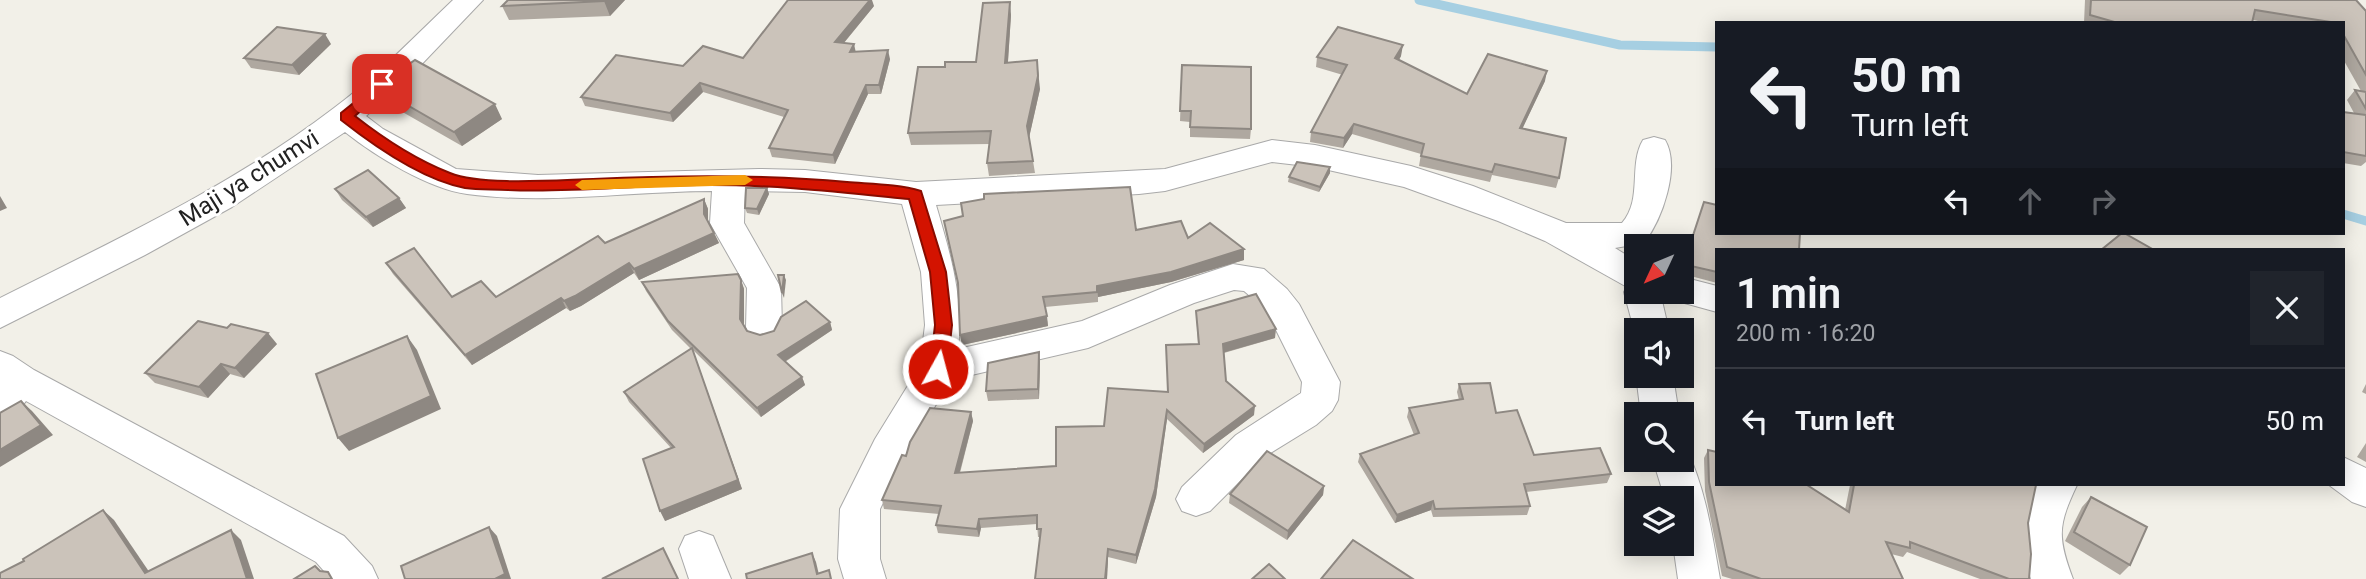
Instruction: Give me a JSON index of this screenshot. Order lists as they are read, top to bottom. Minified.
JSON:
{"streets":{"street":["Maji ya chumvi"]},"north":"bottom left","page":{"turn":["50 m","Turn left"],"heading":["1 min","200 m · 16:20"],"list":[{"name":"Turn left","value":"50 m"}]}}
